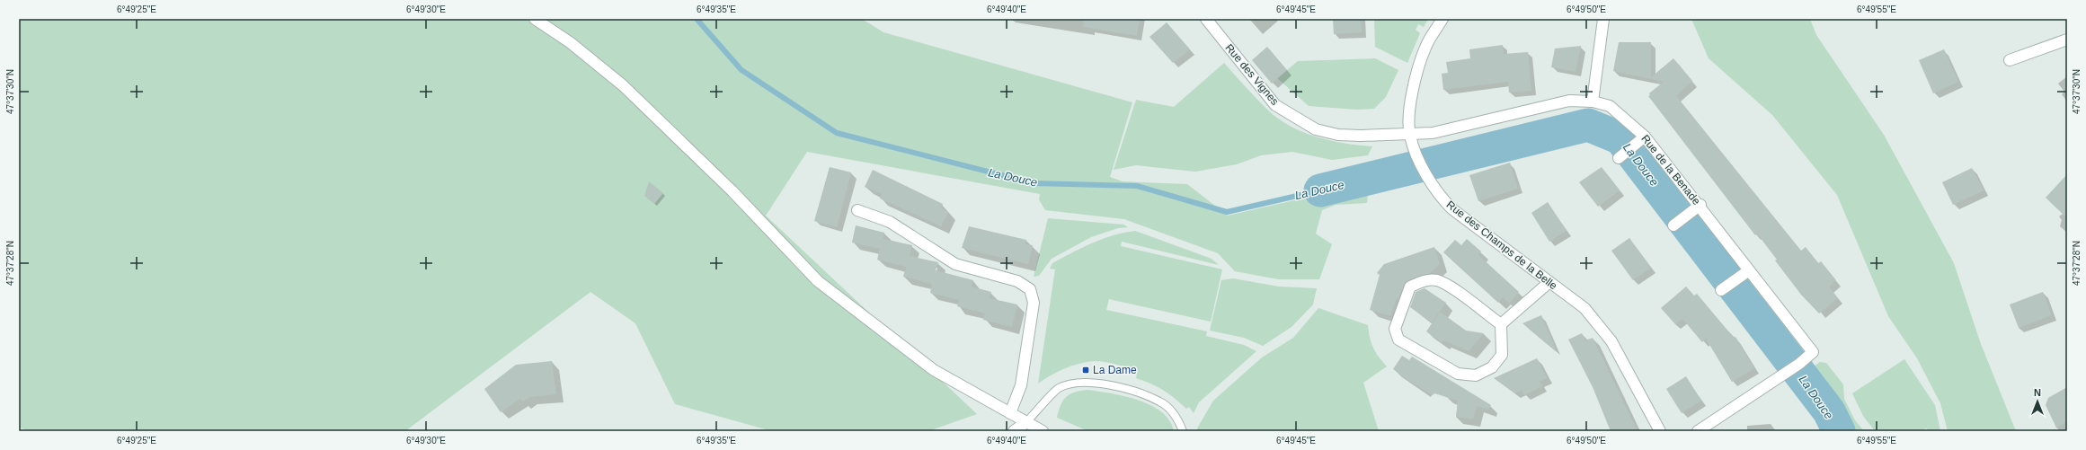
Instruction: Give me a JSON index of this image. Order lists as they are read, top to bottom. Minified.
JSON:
{"streets":{"street":["Rue des Vignes","Rue de la Benade","Rue des Champs de la Belle"]},"crossings":[["Rue des Vignes","Rue de la Benade"],["Rue des Vignes","Rue des Champs de la Belle"],["Rue de la Benade","Rue des Champs de la Belle"]],"water":["La Douce"],"places":{"transit":["La Dame"]},"north":"top","coordinates":["6°49'25\"E","6°49'30\"E","6°49'35\"E","6°49'40\"E","6°49'45\"E","6°49'50\"E","6°49'55\"E","47°37'30\"N","47°37'28\"N"]}
